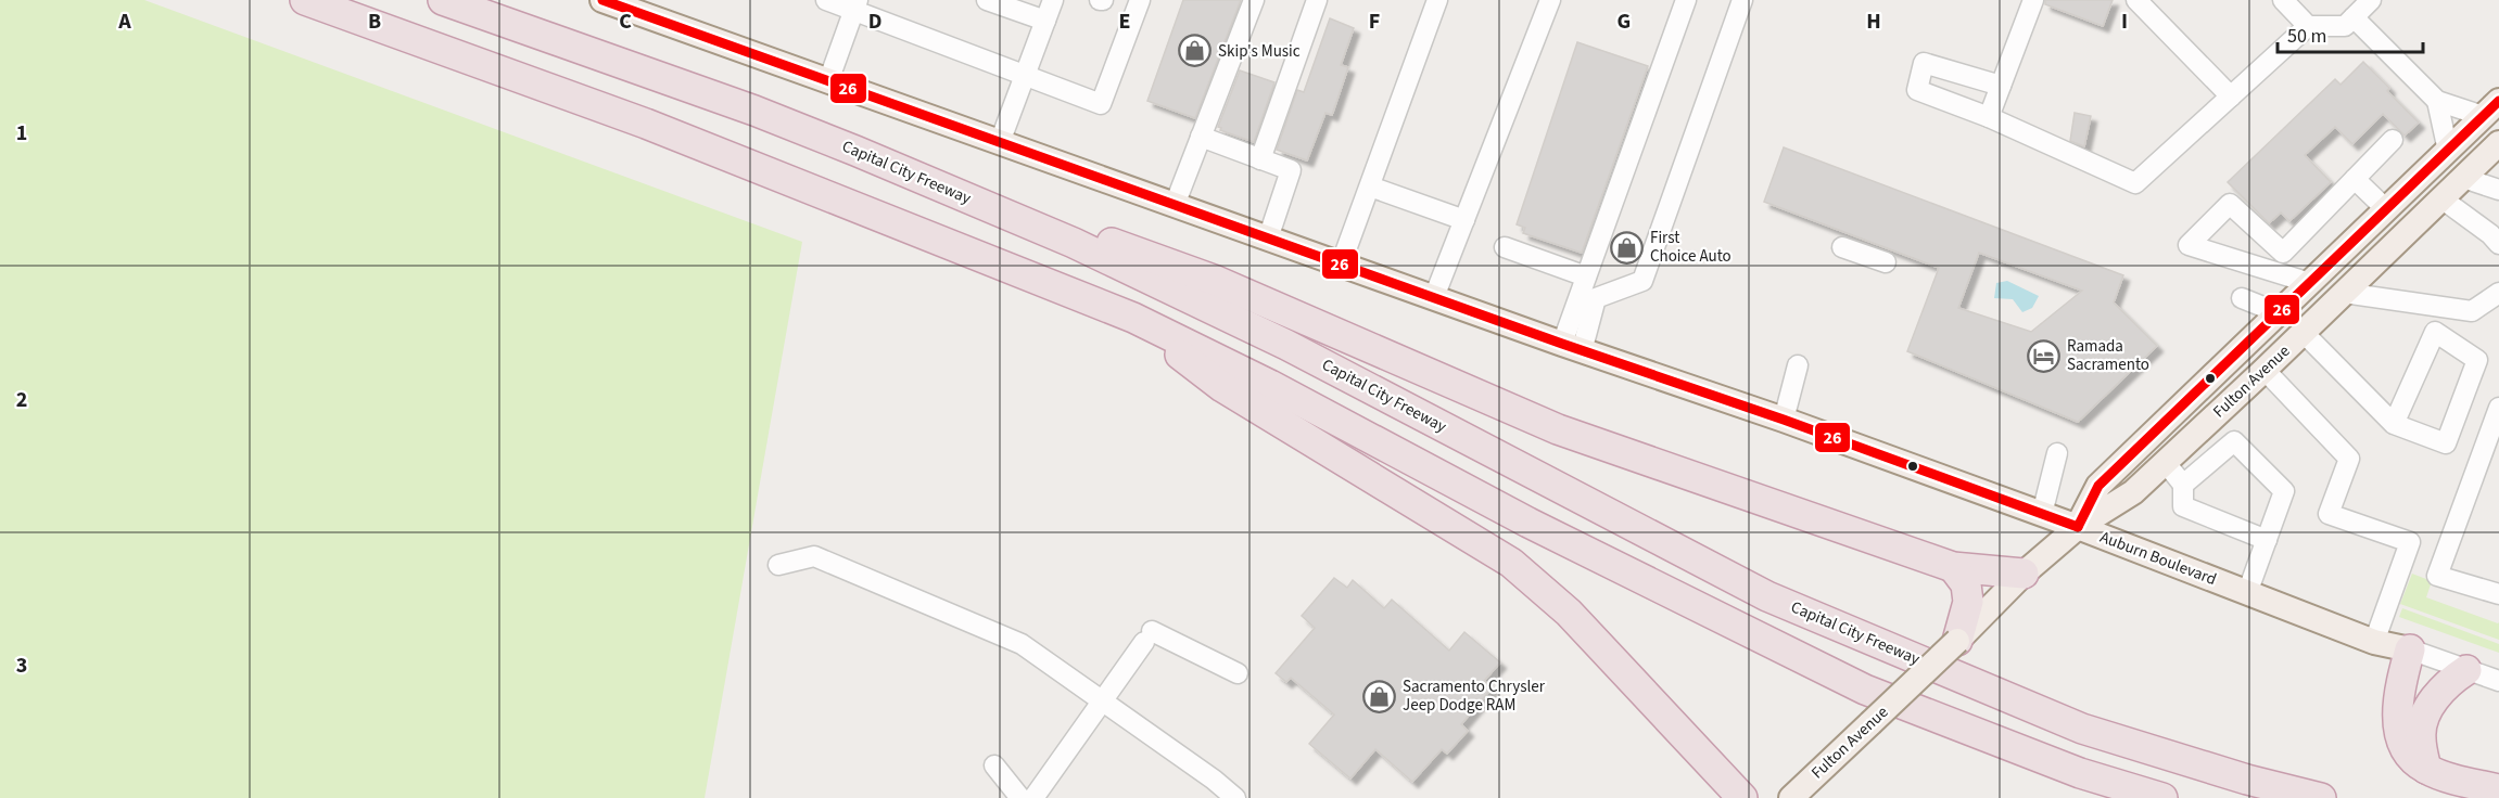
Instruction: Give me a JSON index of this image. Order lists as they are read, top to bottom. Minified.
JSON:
{"streets":{"highway":["Capital City Freeway"],"main road":["Fulton Avenue","Auburn Boulevard"]},"crossings":[["Fulton Avenue","Auburn Boulevard"]],"places":{"shop":["Skip's Music","First Choice Auto","Sacramento Chrysler Jeep Dodge RAM"],"hotel":["Ramada Sacramento"]},"lines":["transit line 26"],"scale_bar":"50 m","grid":{"columns":["A","B","C","D","E","F","G","H","I"],"rows":["1","2","3"]}}
